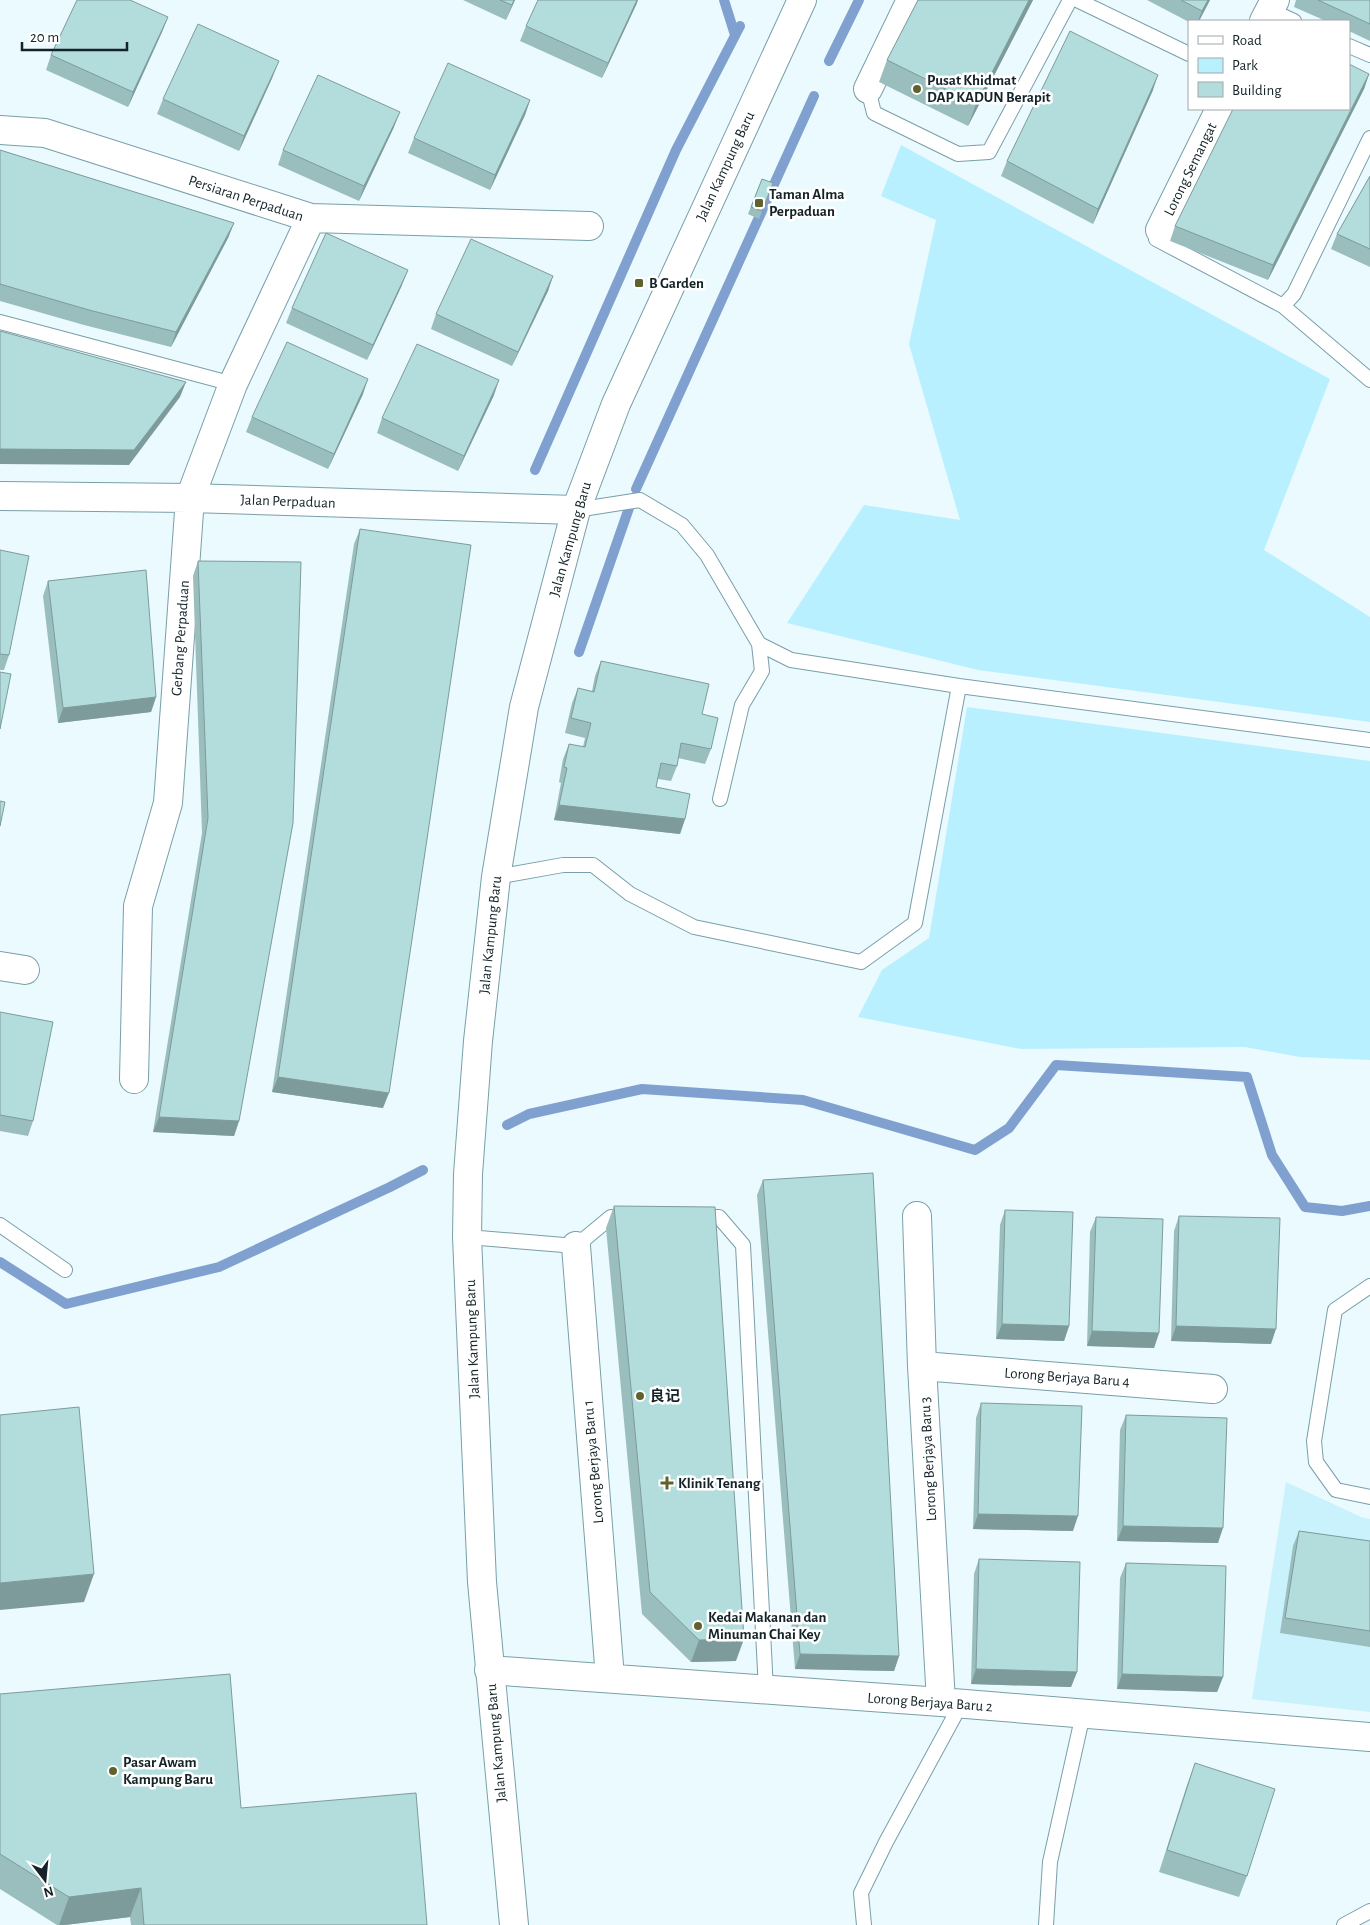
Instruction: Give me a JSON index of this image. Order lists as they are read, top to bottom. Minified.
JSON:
{"streets":{"street":["Jalan Kampung Baru","Lorong Semangat","Persiaran Perpaduan","Jalan Perpaduan","Gerbang Perpaduan","Lorong Berjaya Baru 4","Lorong Berjaya Baru 3","Lorong Berjaya Baru 1","Lorong Berjaya Baru 2"]},"crossings":[["Jalan Kampung Baru","Jalan Perpaduan"],["Jalan Kampung Baru","Lorong Berjaya Baru 2"],["Persiaran Perpaduan","Gerbang Perpaduan"],["Jalan Perpaduan","Gerbang Perpaduan"],["Lorong Berjaya Baru 4","Lorong Berjaya Baru 3"],["Lorong Berjaya Baru 3","Lorong Berjaya Baru 2"],["Lorong Berjaya Baru 1","Lorong Berjaya Baru 2"]],"places":{"other":["Pusat Khidmat DAP KADUN Berapit","良记","Kedai Makanan dan Minuman Chai Key","Pasar Awam Kampung Baru"],"transit":["Taman Alma Perpaduan","B Garden"],"health":["Klinik Tenang"]},"legend":["Road","Park","Building"],"scale_bar":"20 m","north":"bottom"}
